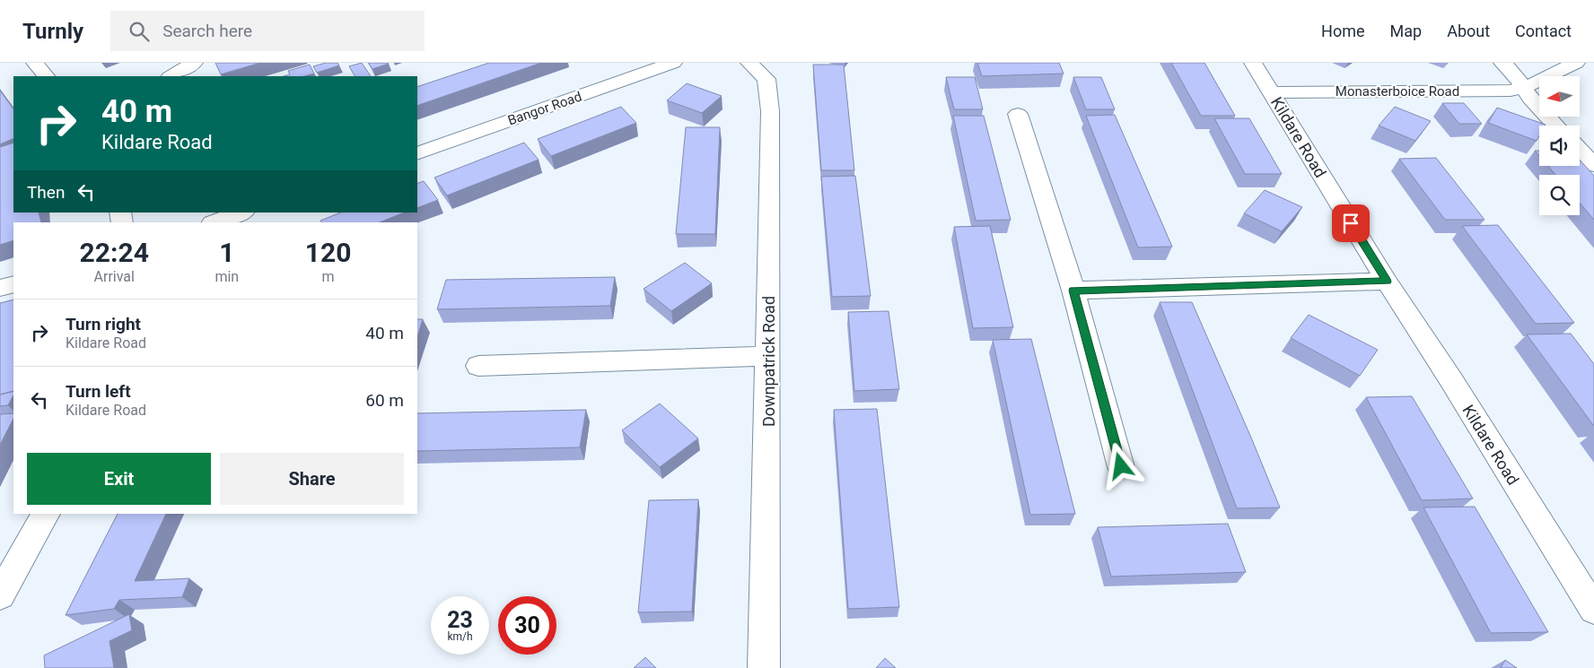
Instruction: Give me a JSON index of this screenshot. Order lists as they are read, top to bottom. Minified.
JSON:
{"streets":{"street":["Monasterboice Road","Bangor Road","Kildare Road","Downpatrick Road"]},"crossings":[["Monasterboice Road","Kildare Road"]],"north":"left","page":{"header":"Turnly","search":"Search here","nav":["Home","Map","About","Contact"],"turn":["40 m","Kildare Road"],"then":"Then","eta":["22:24","Arrival","1","min","120","m"],"list":[{"name":"Turn right","note":"Kildare Road","value":"40 m"},{"name":"Turn left","note":"Kildare Road","value":"60 m"}],"buttons":["Exit","Share"],"speed":"23 km/h","limit":"30"}}
